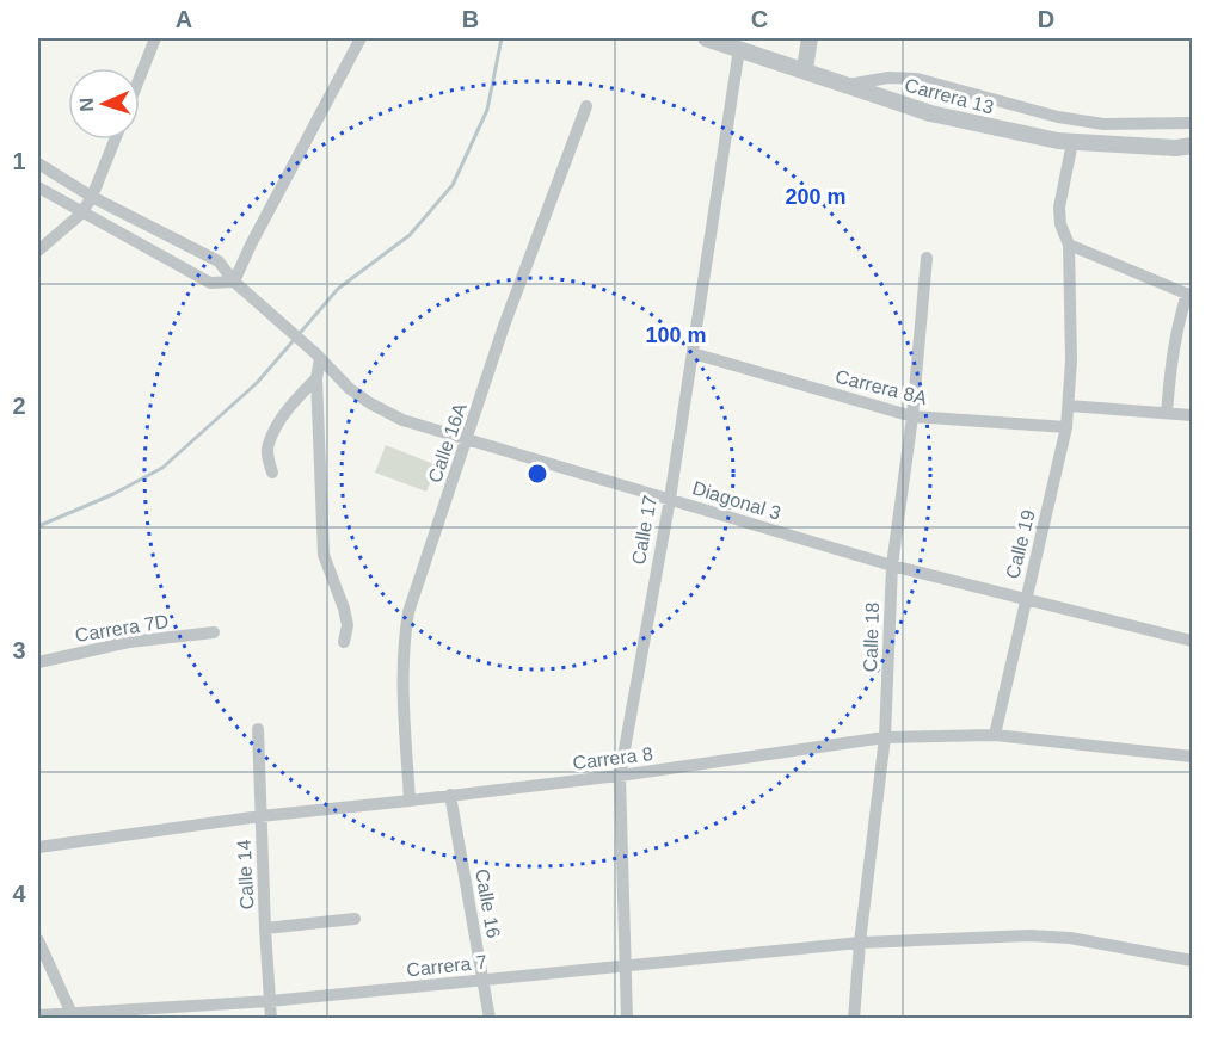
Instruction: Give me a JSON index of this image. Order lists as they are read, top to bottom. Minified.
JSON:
{"streets":{"street":["Carrera 13","Carrera 8A","Calle 16A","Diagonal 3","Calle 17","Calle 19","Carrera 7D","Calle 18","Carrera 8","Calle 14","Calle 16","Carrera 7"]},"crossings":[["Carrera 13","Calle 17"],["Carrera 13","Calle 19"],["Carrera 8A","Calle 17"],["Carrera 8A","Calle 19"],["Carrera 8A","Calle 18"],["Calle 16A","Diagonal 3"],["Calle 16A","Carrera 8"],["Diagonal 3","Calle 17"],["Diagonal 3","Calle 19"],["Diagonal 3","Calle 18"],["Calle 17","Carrera 8"],["Calle 17","Carrera 7"],["Calle 19","Carrera 8"],["Calle 18","Carrera 8"],["Calle 18","Carrera 7"],["Carrera 8","Calle 14"],["Carrera 8","Calle 16"],["Calle 14","Carrera 7"],["Calle 16","Carrera 7"]],"north":"left","grid":{"columns":["A","B","C","D"],"rows":["1","2","3","4"]},"rings":["200 m","100 m"]}
